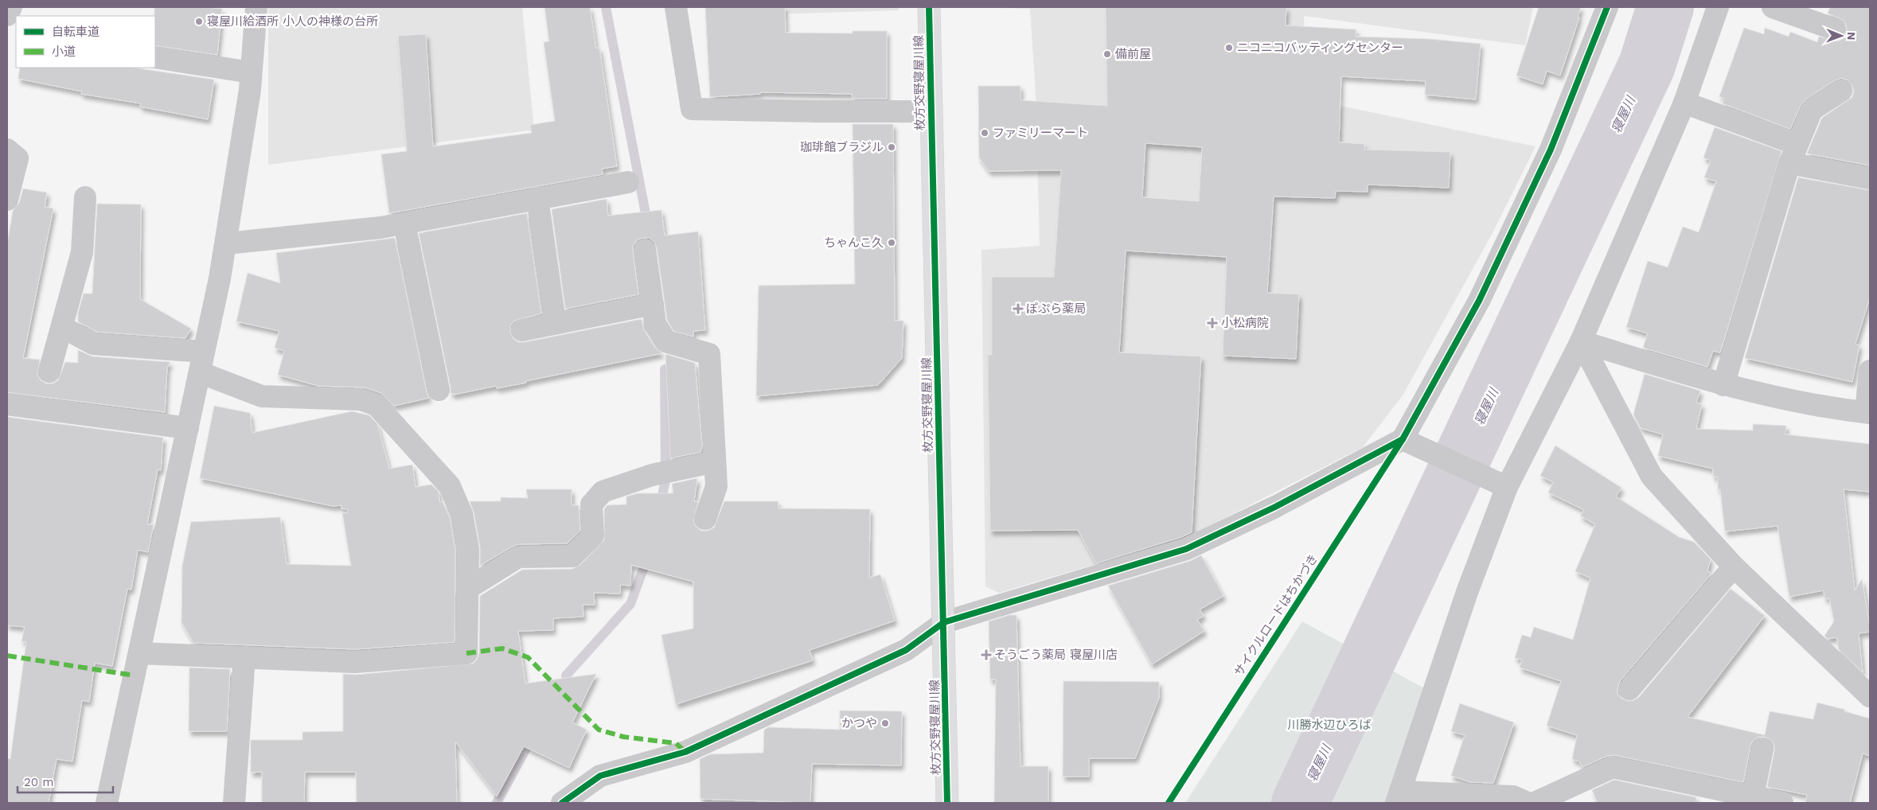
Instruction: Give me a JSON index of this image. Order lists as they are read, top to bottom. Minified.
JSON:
{"streets":{"main road":["枚方交野寝屋川線"],"cycle path":["サイクルロードはちかづき"]},"water":["寝屋川"],"parks":["川勝水辺ひろば"],"places":{"other":["寝屋川給酒所 小人の神様の台所","ニコニコバッティングセンター","備前屋","ファミリーマート","珈琲館ブラジル","ちゃんこ久","かつや"],"health":["ぽぷら薬局","小松病院","そうごう薬局 寝屋川店"]},"legend":["自転車道","小道"],"scale_bar":"20 m","north":"right"}
